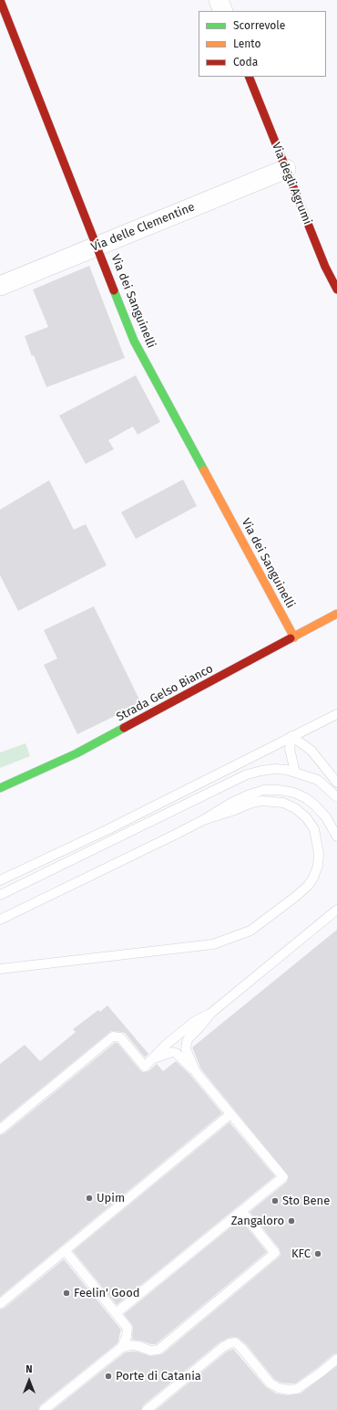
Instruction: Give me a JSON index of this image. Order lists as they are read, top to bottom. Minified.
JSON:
{"streets":{"street":["Via degli Agrumi","Via delle Clementine","Via dei Sanguinelli","Strada Gelso Bianco"]},"crossings":[["Via degli Agrumi","Via delle Clementine"],["Via delle Clementine","Via dei Sanguinelli"],["Via dei Sanguinelli","Strada Gelso Bianco"]],"places":["Upim","Sto Bene","Zangaloro","KFC","Feelin' Good","Porte di Catania"],"legend":["Scorrevole","Lento","Coda"],"north":"top"}
